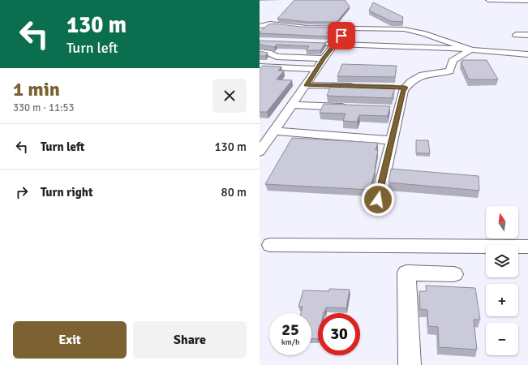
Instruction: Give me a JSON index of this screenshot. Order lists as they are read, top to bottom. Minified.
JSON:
{"north":"top","page":{"turn":["130 m","Turn left"],"heading":["1 min","330 m · 11:53"],"list":[{"name":"Turn left","value":"130 m"},{"name":"Turn right","value":"80 m"}],"map_buttons":["+","−"],"speed":"25 km/h","limit":"30","buttons":["Exit","Share"]}}
